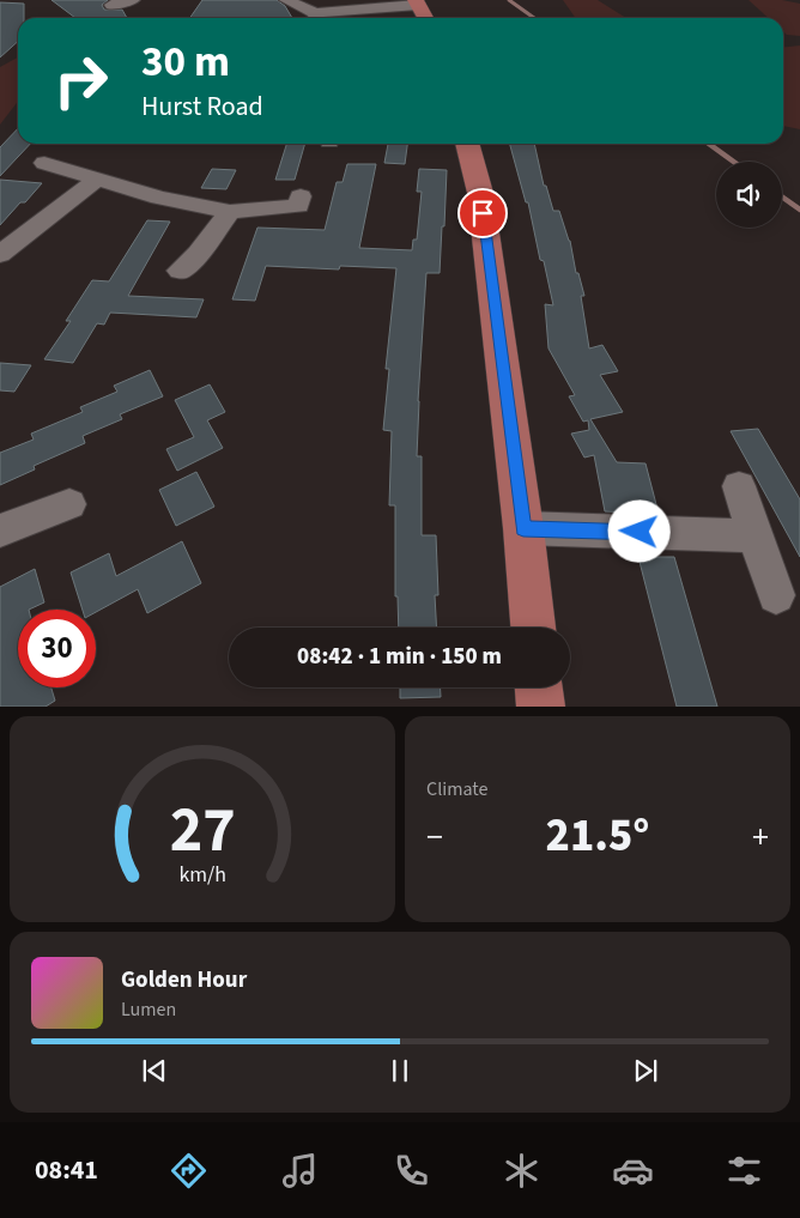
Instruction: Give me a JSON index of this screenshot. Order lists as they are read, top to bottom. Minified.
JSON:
{"page":{"turn":["30 m","Hurst Road"],"limit":"30","trip":"08:42 · 1 min · 150 m","tile":"Climate","heat":["−","21.5°","+"],"song":["Golden Hour","Lumen"],"tabs":"08:41","gauge":["27","km/h"]}}
